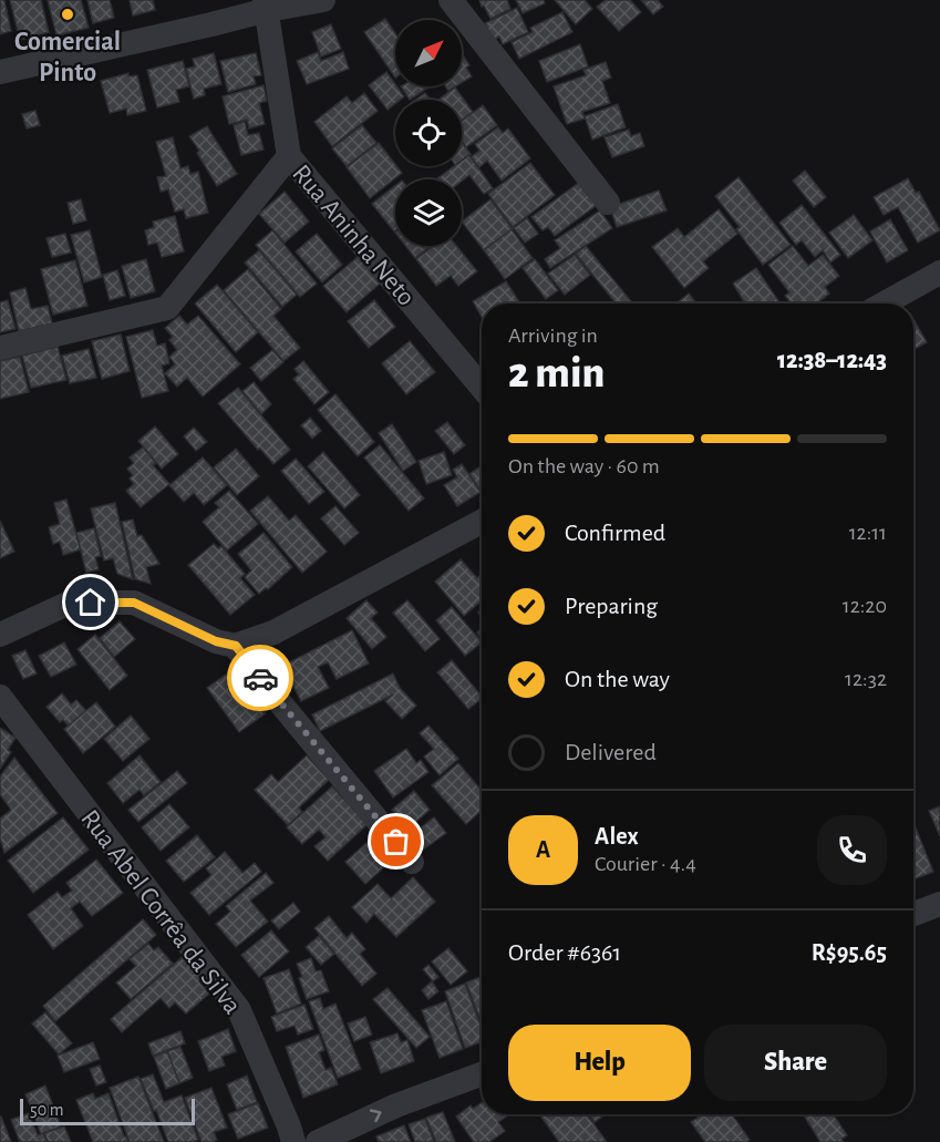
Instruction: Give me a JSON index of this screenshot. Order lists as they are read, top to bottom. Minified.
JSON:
{"streets":{"street":["Rua Aninha Neto","Rua Abel Corrêa da Silva"]},"places":["Comercial Pinto"],"scale_bar":"50 m","north":"top right","page":{"heading":["2 min","Arriving in","12:38–12:43"],"panel":["Alex","Courier · 4.4","Order #6361","R$95.65"],"bar":"On the way · 60 m","list":[["Confirmed","12:11"],["Preparing","12:20"],["On the way","12:32"],"Delivered"],"round":"A","buttons":["Help","Share"],"scale":"50 m"}}
